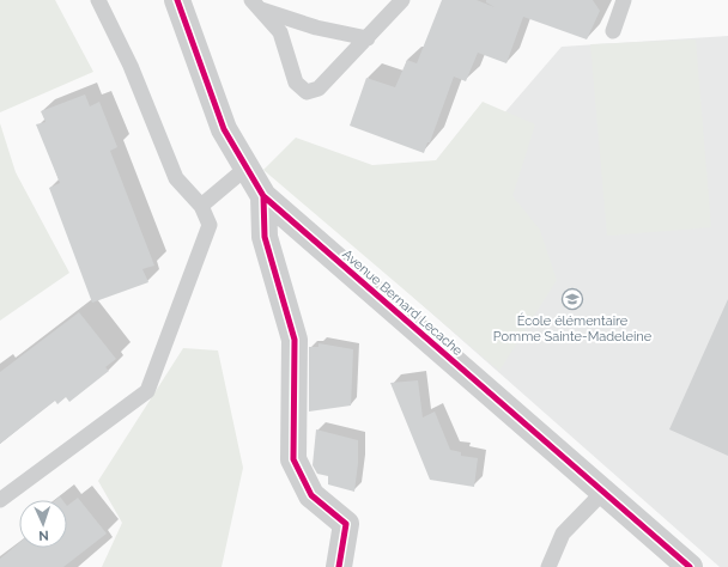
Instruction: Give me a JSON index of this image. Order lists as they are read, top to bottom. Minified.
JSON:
{"streets":{"street":["Avenue Bernard Lecache"]},"places":{"school or university":["École élémentaire Pomme Sainte-Madeleine"]},"north":"bottom"}
